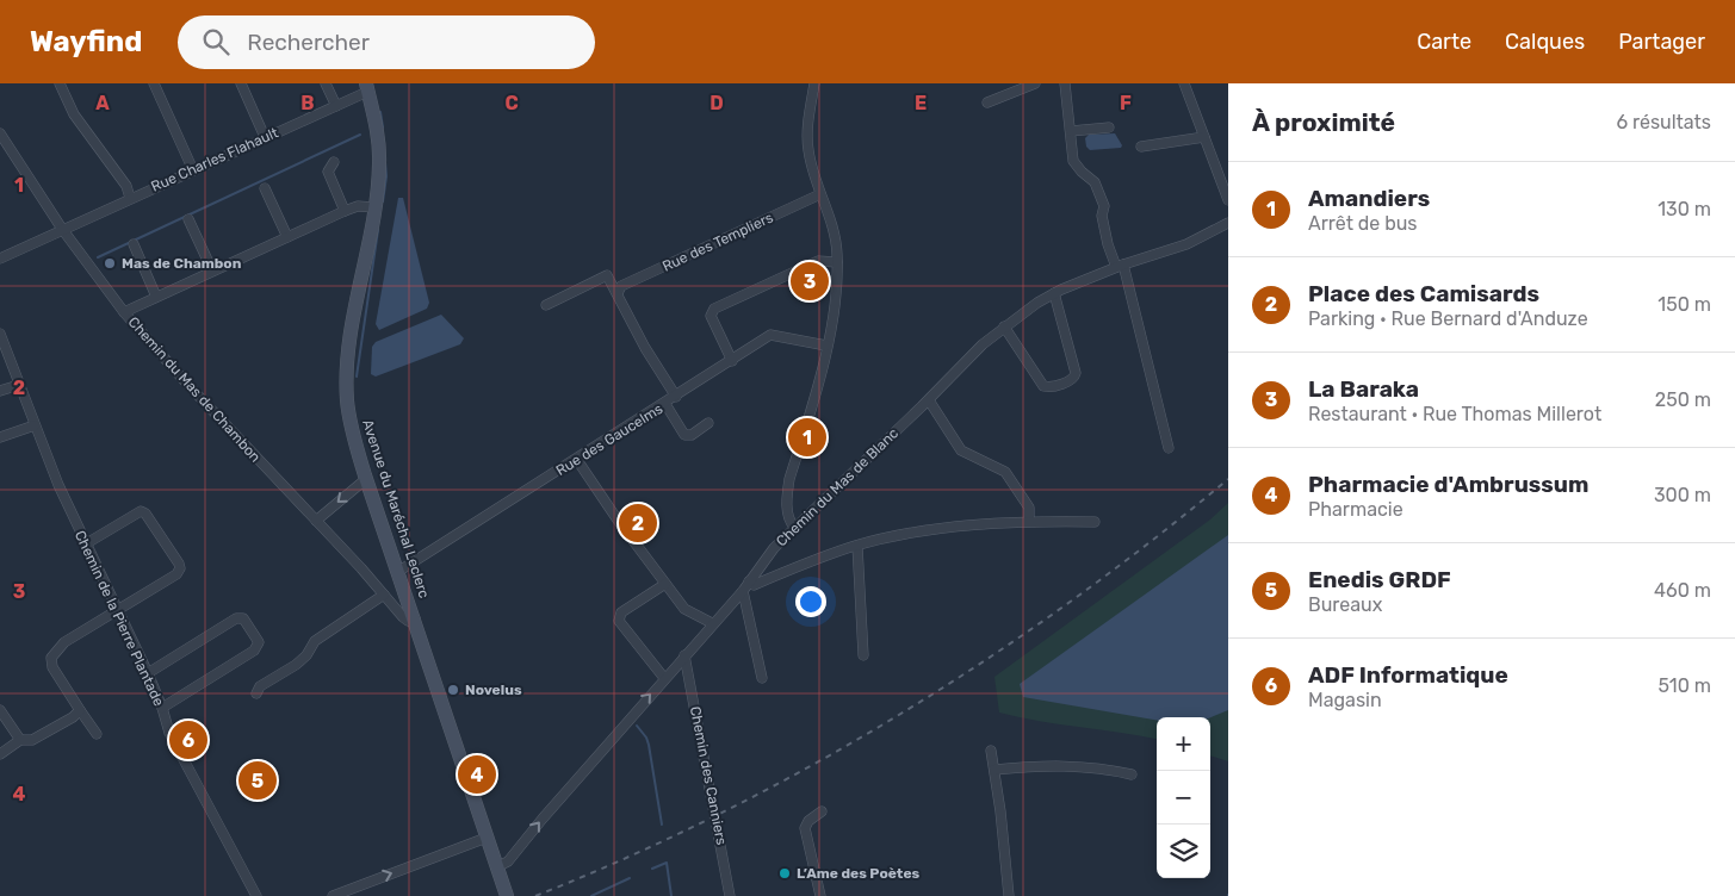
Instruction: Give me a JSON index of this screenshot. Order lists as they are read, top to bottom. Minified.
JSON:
{"streets":{"main road":["Avenue du Maréchal Leclerc"],"street":["Rue Charles Flahault","Rue des Templiers","Chemin du Mas de Chambon","Rue des Gaucelms","Chemin du Mas de Blanc","Chemin de la Pierre Plantade","Chemin des Canniers"]},"crossings":[["Rue Charles Flahault","Chemin du Mas de Chambon"],["Rue Charles Flahault","Avenue du Maréchal Leclerc"],["Chemin du Mas de Chambon","Avenue du Maréchal Leclerc"],["Rue des Gaucelms","Avenue du Maréchal Leclerc"],["Chemin du Mas de Blanc","Avenue du Maréchal Leclerc"],["Chemin du Mas de Blanc","Chemin des Canniers"]],"places":["Mas de Chambon","Novelus","L’Ame des Poètes"],"page":{"header":"Wayfind","search":"Rechercher","nav":["Carte","Calques","Partager"],"heading":["À proximité","6 résultats"],"list":[{"mark":"1","name":"Amandiers","note":"Arrêt de bus","value":"130 m"},{"mark":"2","name":"Place des Camisards","note":"Parking · Rue Bernard d'Anduze","value":"150 m"},{"mark":"3","name":"La Baraka","note":"Restaurant · Rue Thomas Millerot","value":"250 m"},{"mark":"4","name":"Pharmacie d'Ambrussum","note":"Pharmacie","value":"300 m"},{"mark":"5","name":"Enedis GRDF","note":"Bureaux","value":"460 m"},{"mark":"6","name":"ADF Informatique","note":"Magasin","value":"510 m"}],"pins":["3","1","2","6","4","5"],"map_buttons":["+","−"]},"grid":{"columns":["A","B","C","D","E","F"],"rows":["1","2","3","4"]}}
